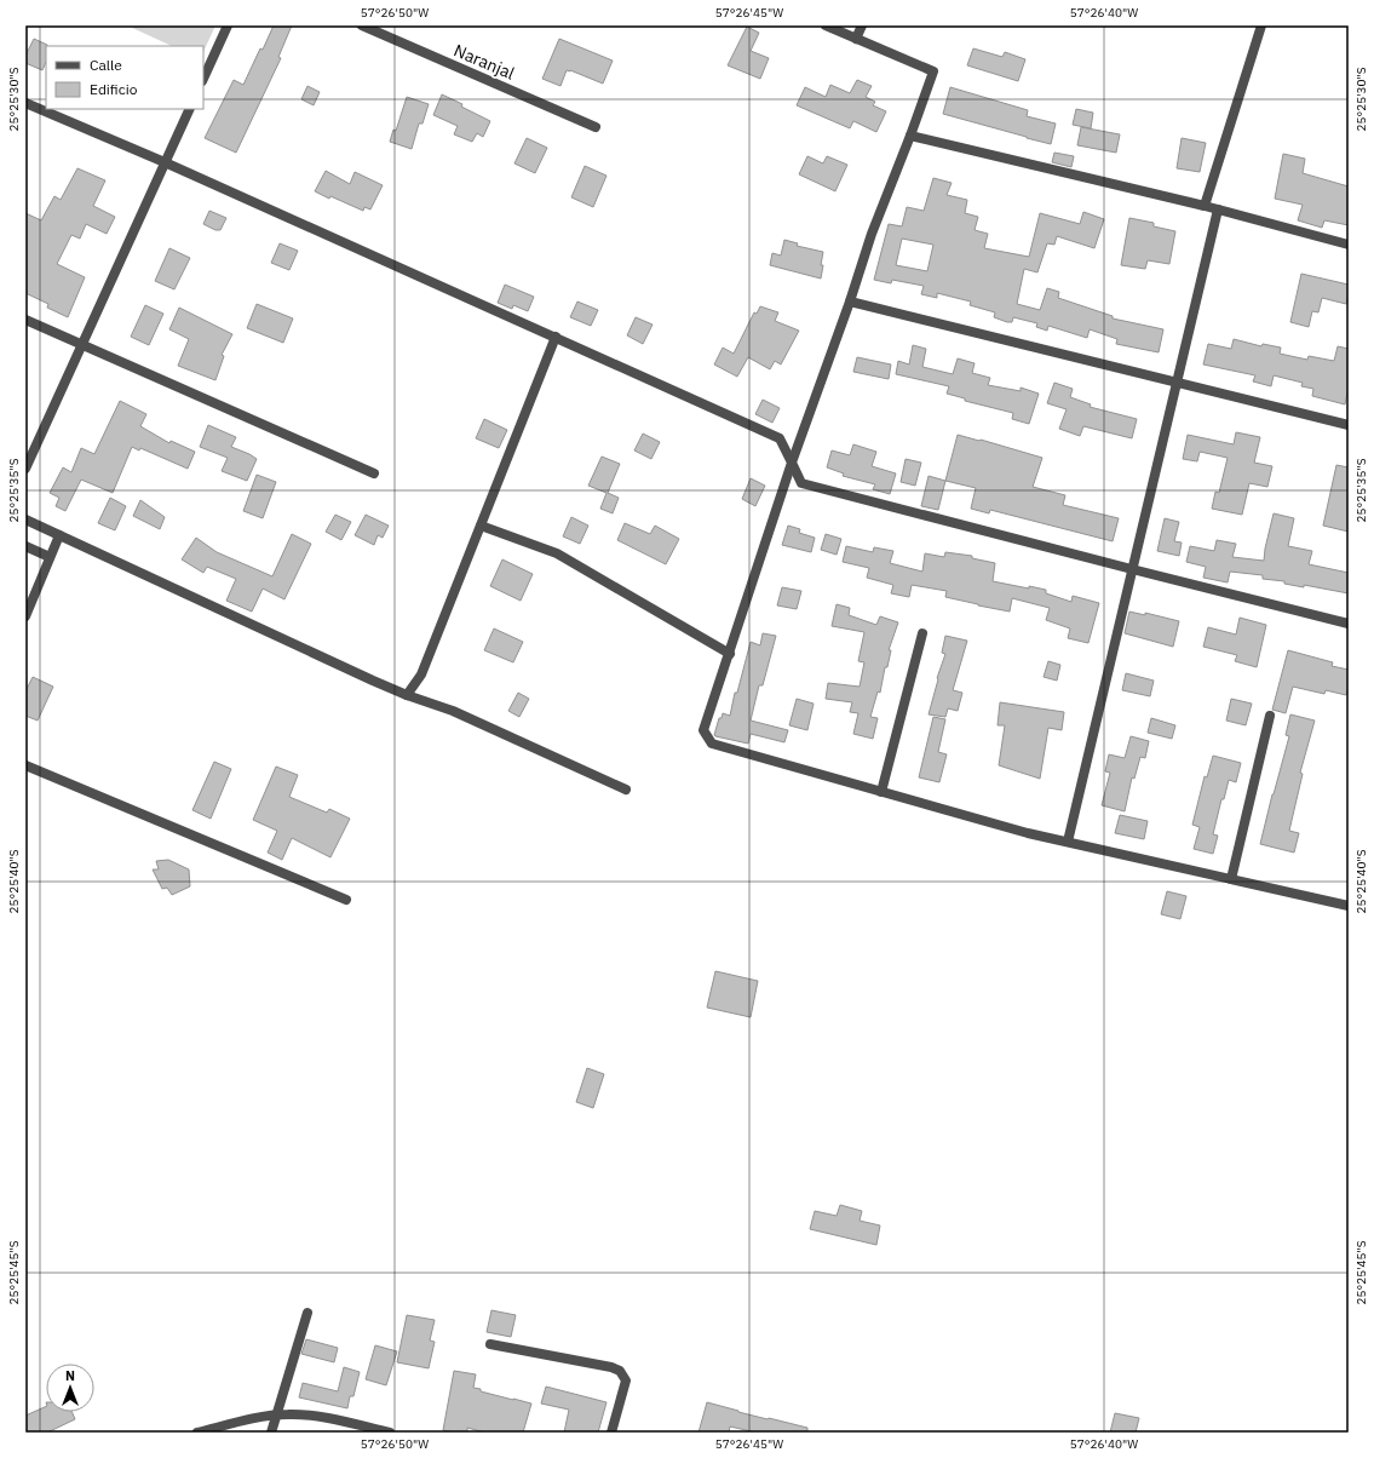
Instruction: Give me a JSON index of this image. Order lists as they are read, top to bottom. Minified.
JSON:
{"streets":{"street":["Naranjal"]},"legend":["Calle","Edificio"],"north":"top","coordinates":["57°26'50\"W","57°26'45\"W","57°26'40\"W","25°25'30\"S","25°25'35\"S","25°25'40\"S","25°25'45\"S"]}
